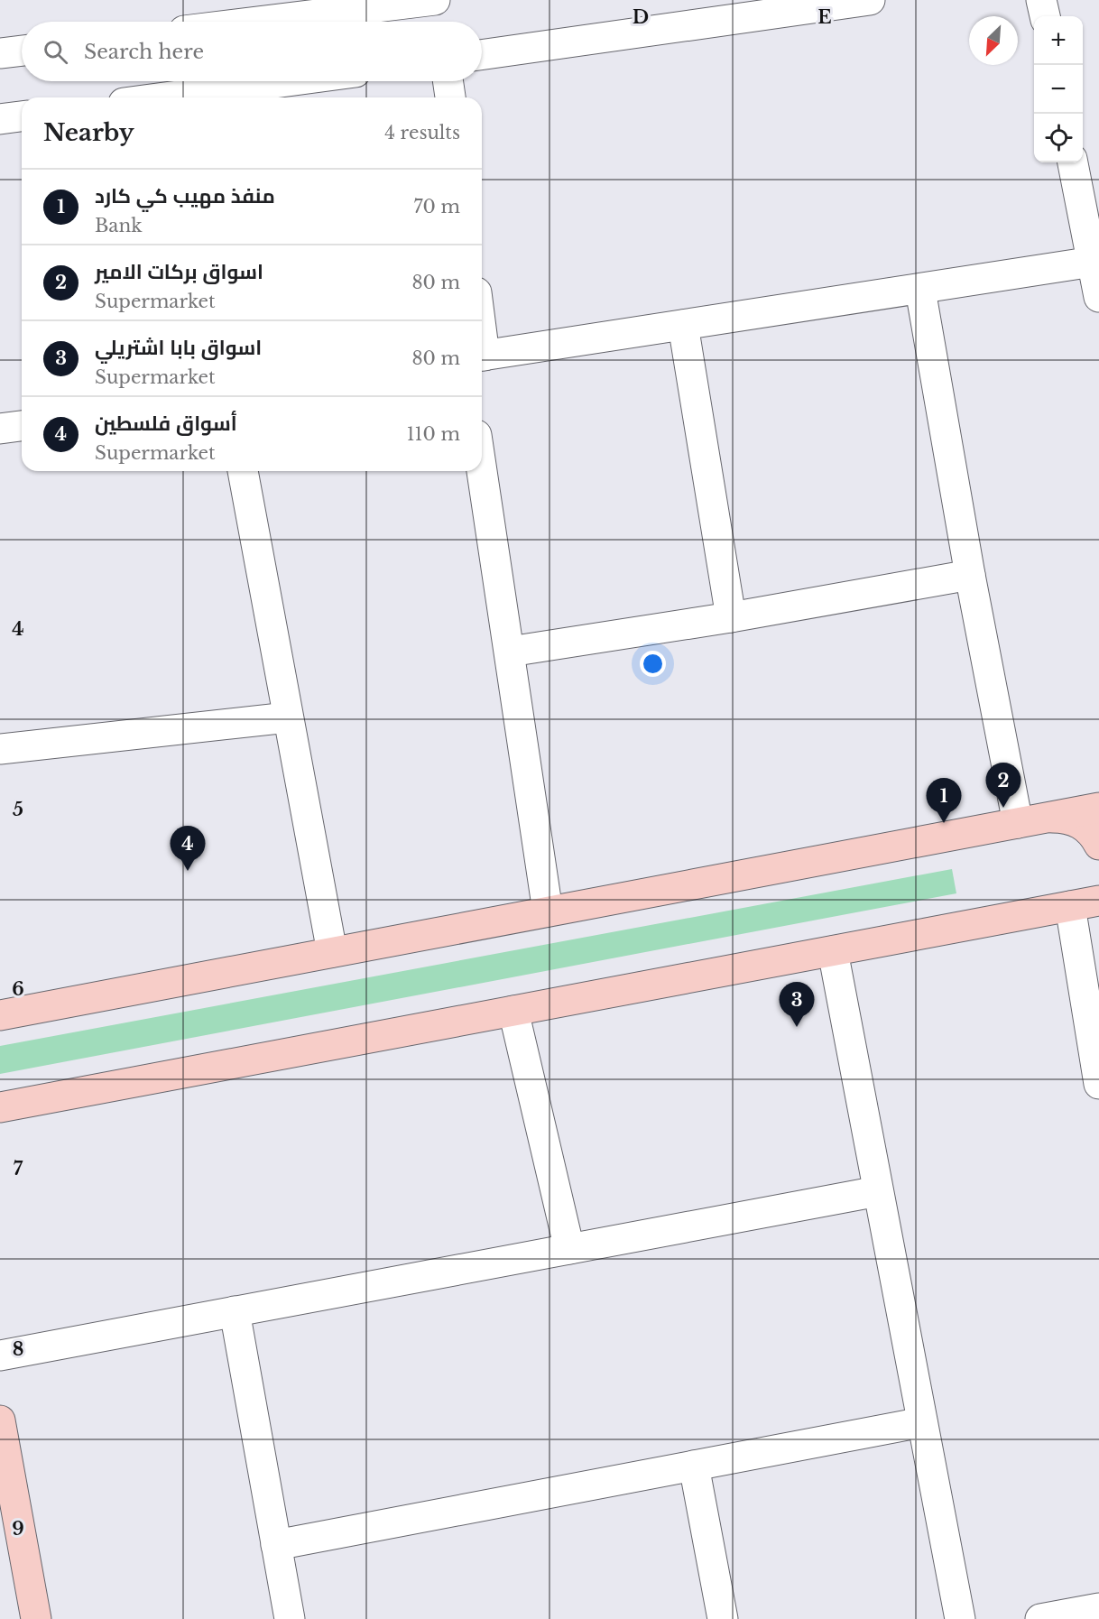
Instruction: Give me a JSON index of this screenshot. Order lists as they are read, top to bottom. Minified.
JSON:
{"north":"bottom left","page":{"map_buttons":["+","−"],"search":"Search here","heading":["Nearby","4 results"],"list":[{"mark":"1","name":"منفذ مهيب كي كارد","note":"Bank","value":"70 m"},{"mark":"2","name":"اسواق بركات الامير","note":"Supermarket","value":"80 m"},{"mark":"3","name":"اسواق بابا اشتريلي","note":"Supermarket","value":"80 m"},{"mark":"4","name":"أسواق فلسطين","note":"Supermarket","value":"110 m"}],"pins":["2","1","4","3"]},"grid":{"columns":["D","E"],"rows":["4","5","6","7","8","9"]}}
